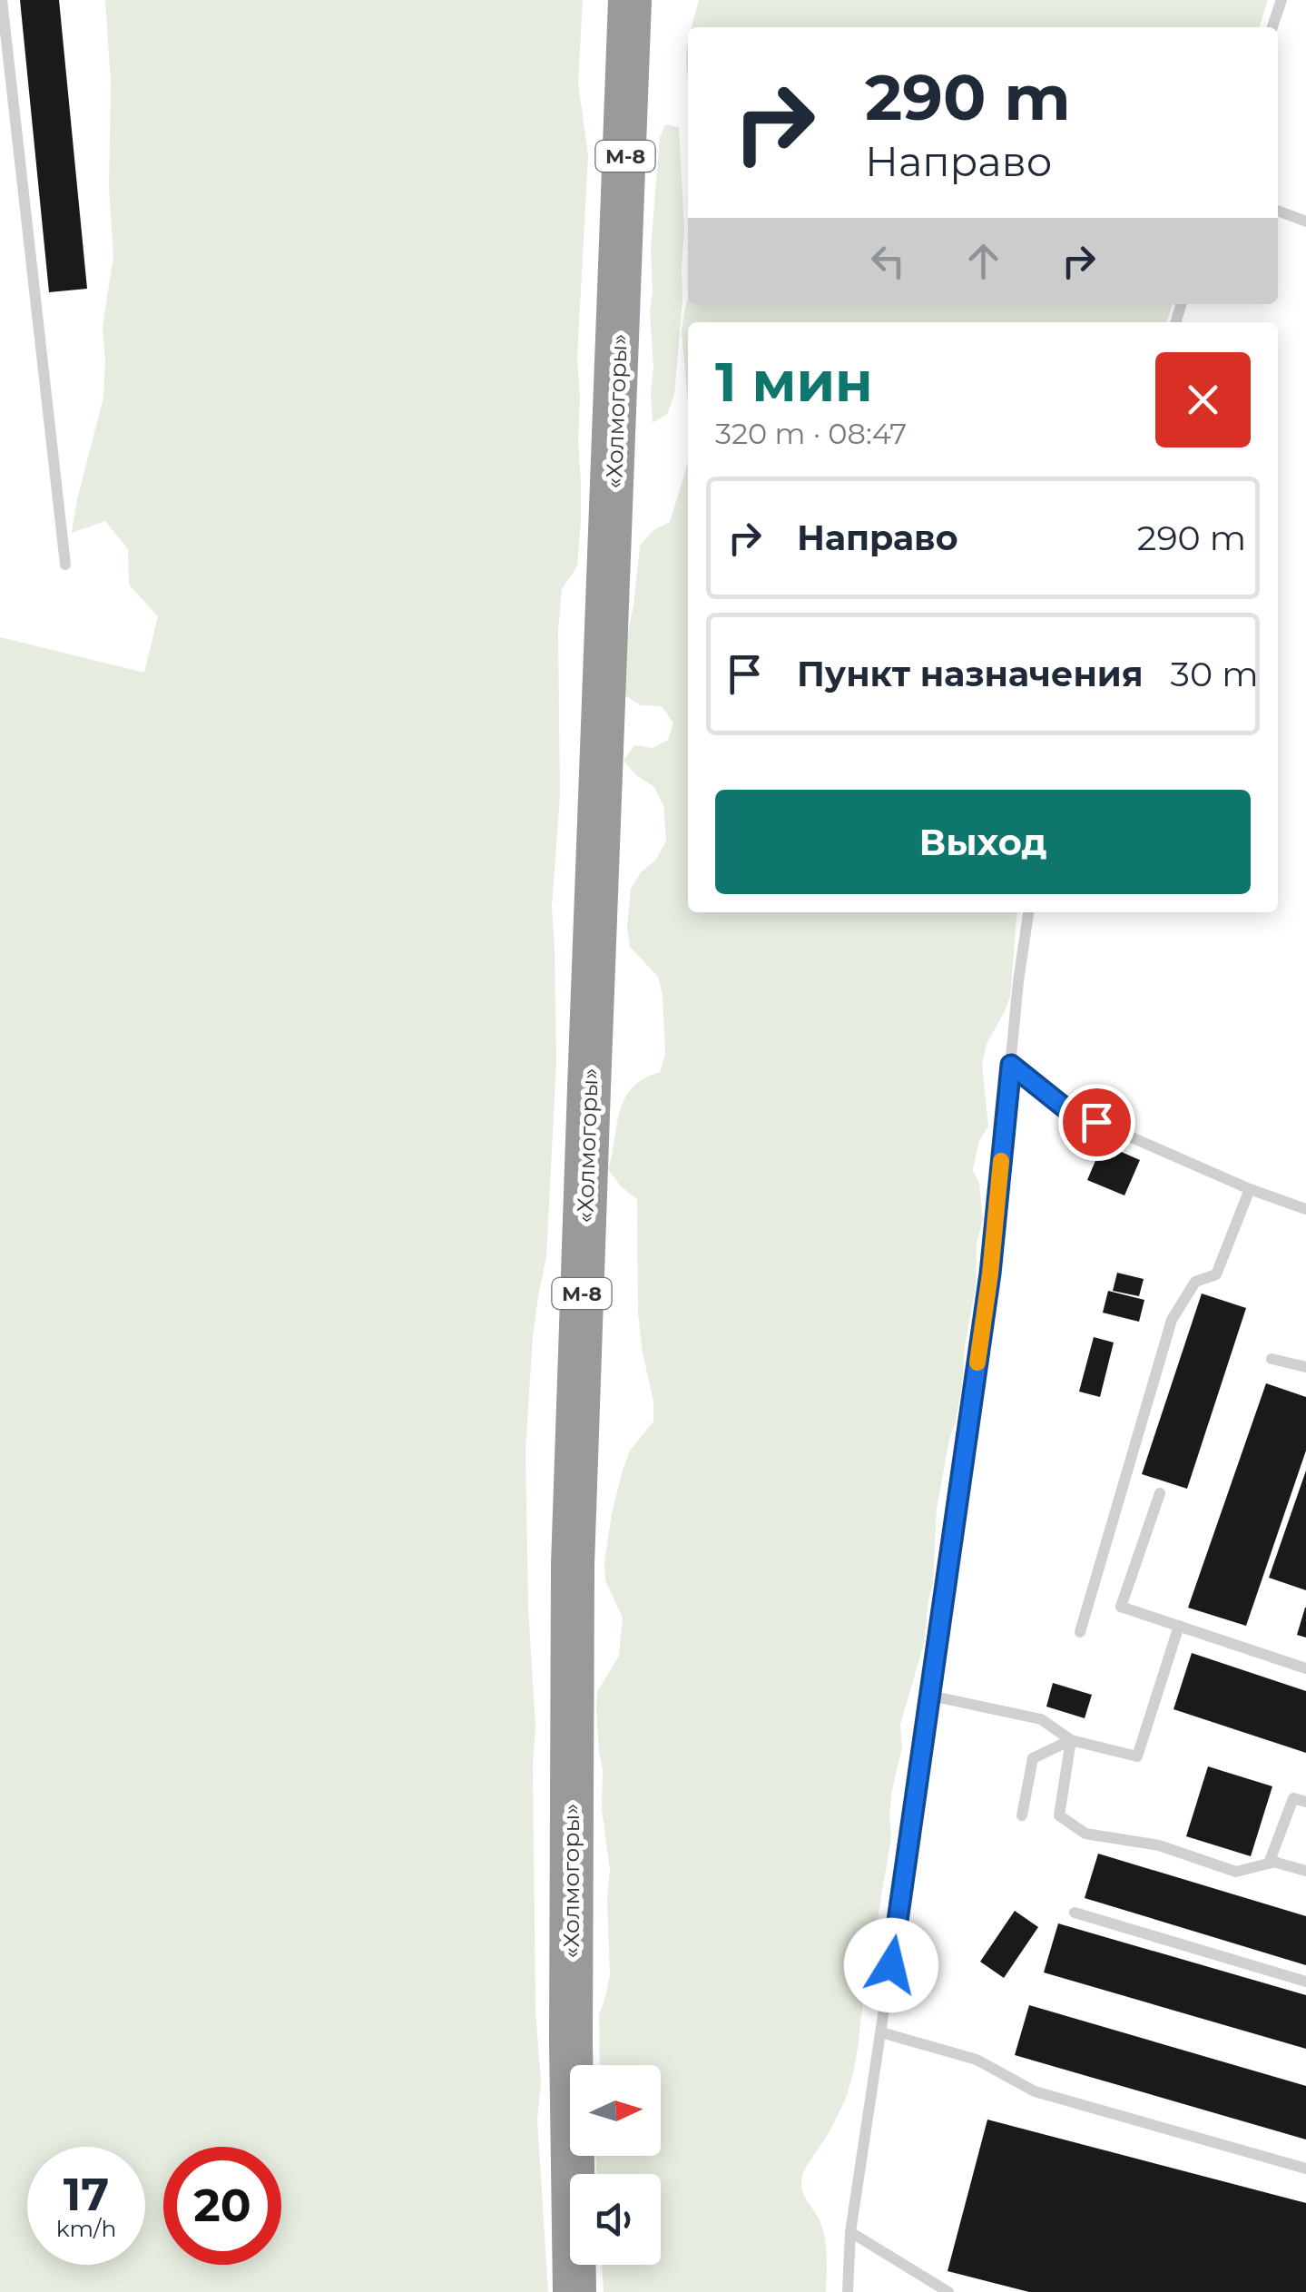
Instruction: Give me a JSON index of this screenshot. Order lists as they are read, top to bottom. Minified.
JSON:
{"streets":{"highway":["М-8","«Холмогоры»"]},"north":"right","page":{"turn":["290 m","Направо"],"heading":["1 мин","320 m · 08:47"],"list":[{"name":"Направо","value":"290 m"},{"name":"Пункт назначения","value":"30 m"}],"buttons":"Выход","speed":"17 km/h","limit":"20"}}
